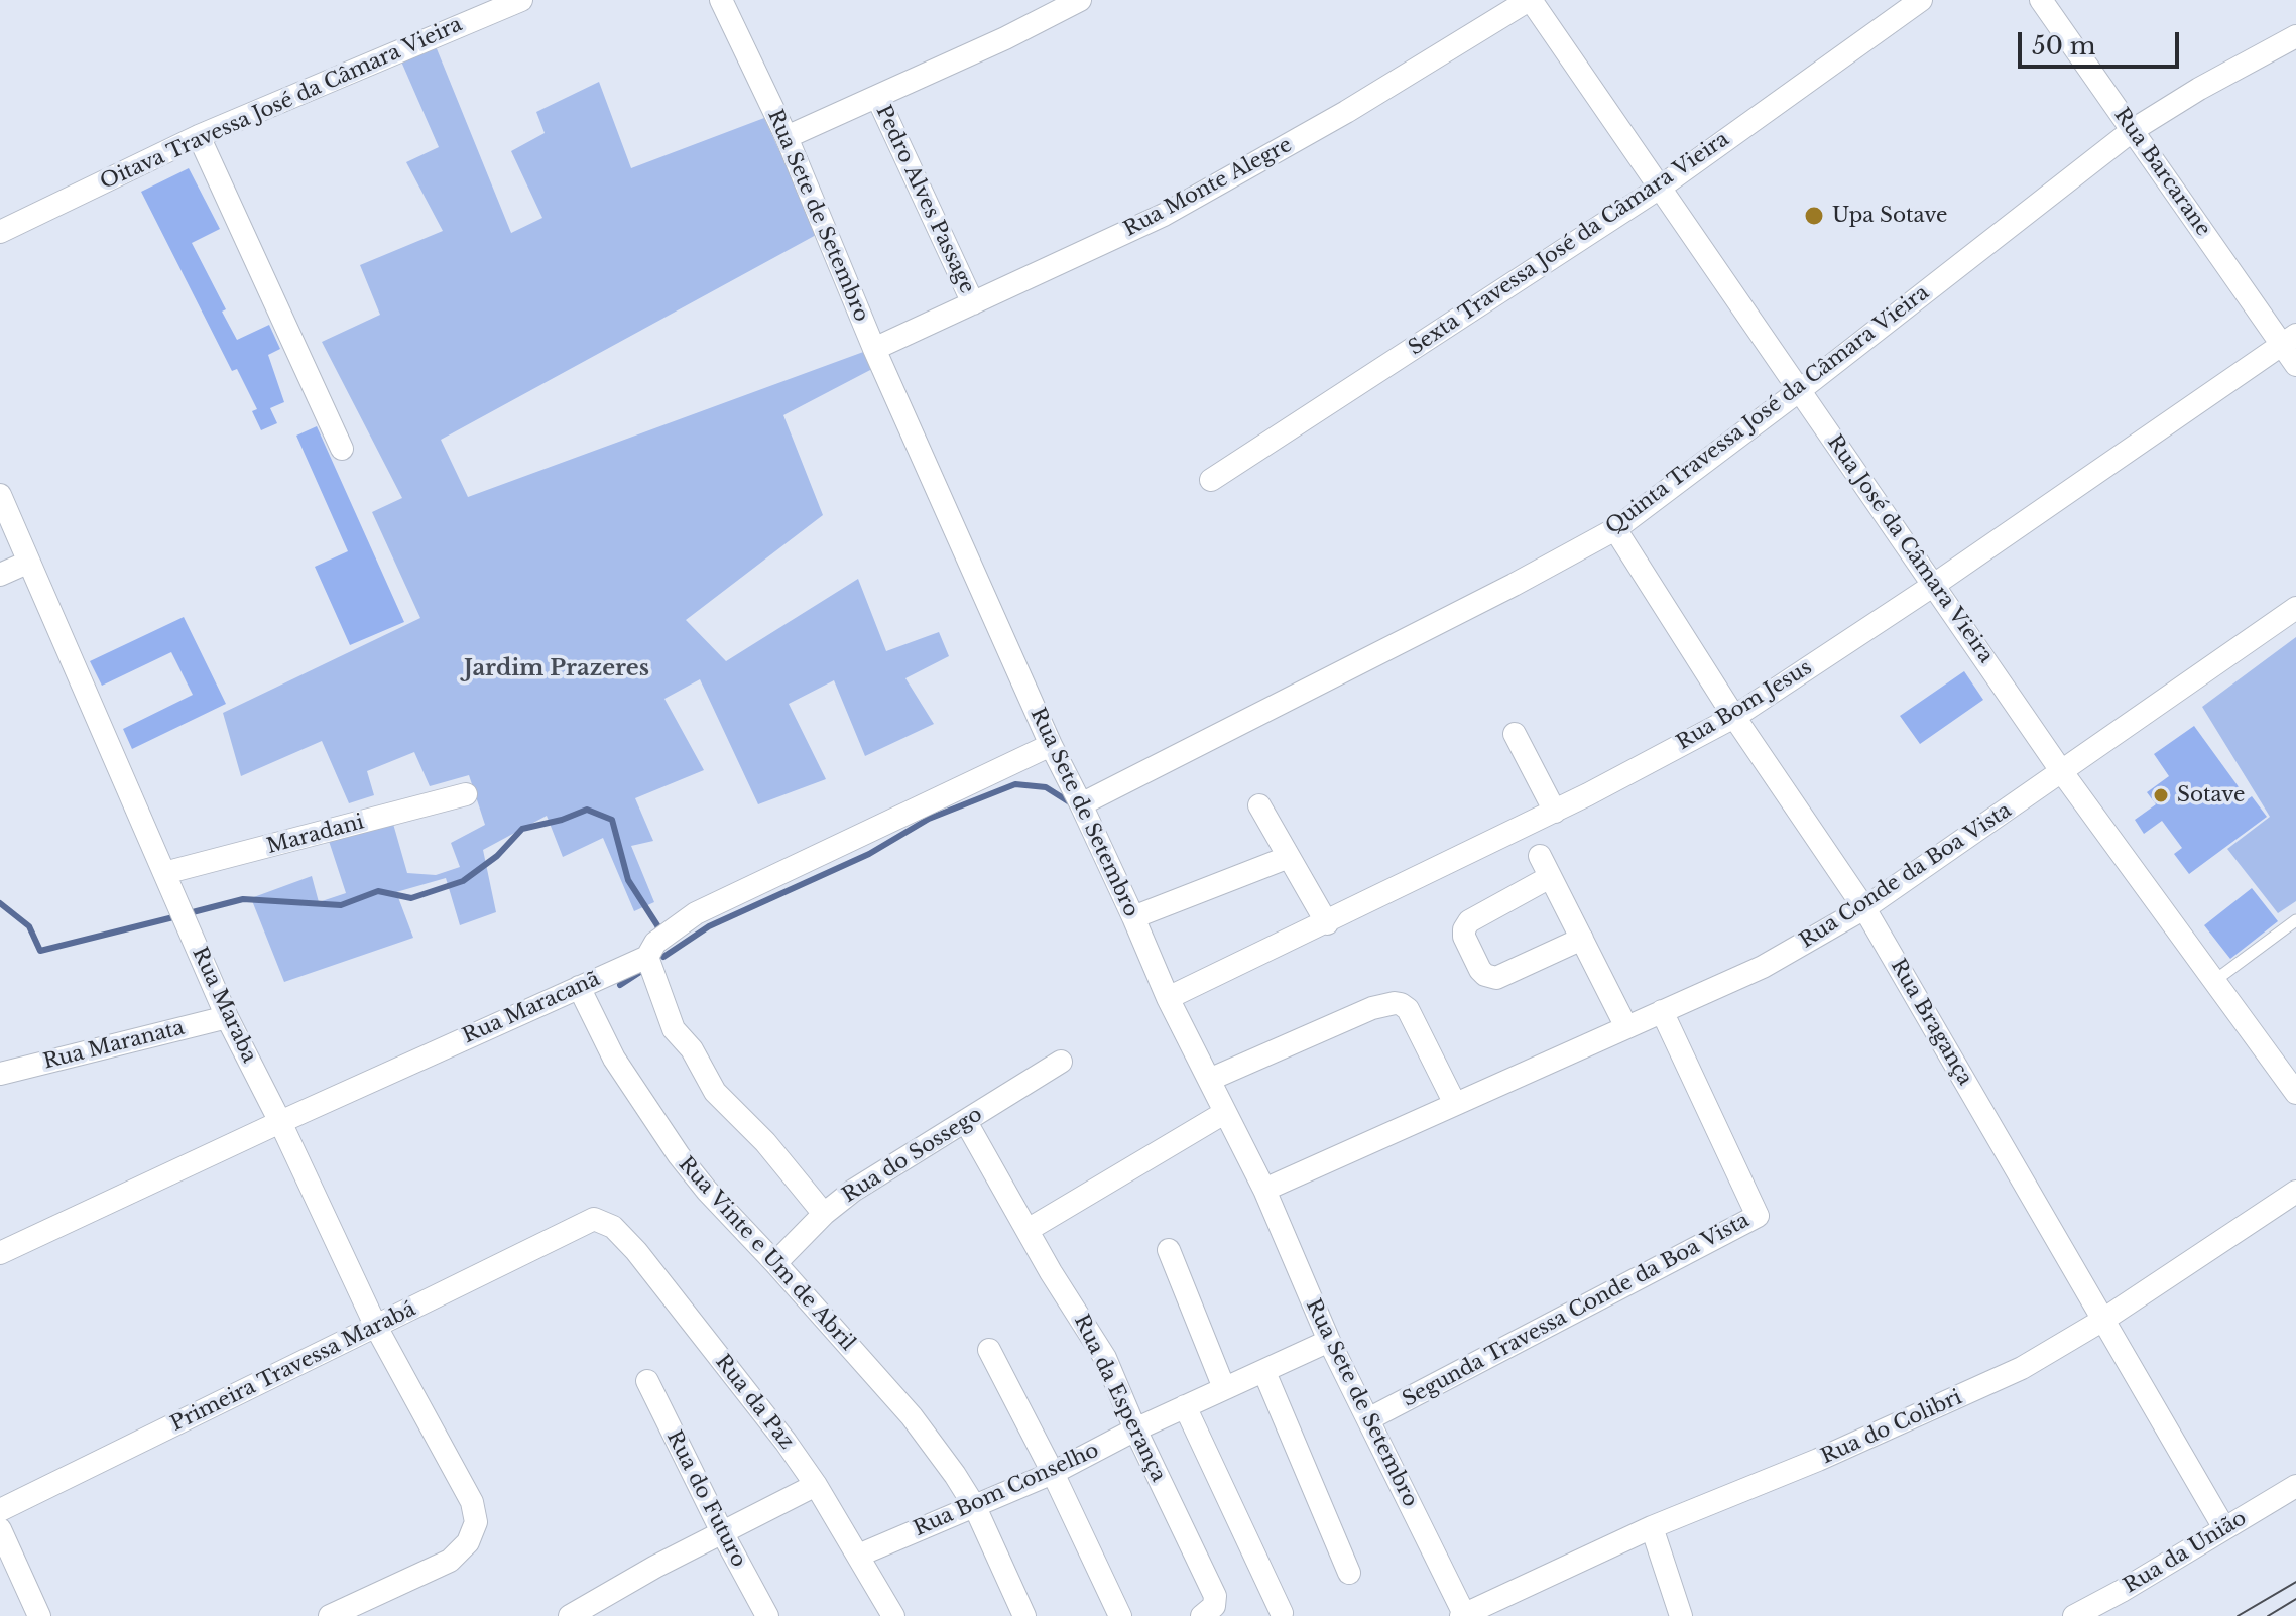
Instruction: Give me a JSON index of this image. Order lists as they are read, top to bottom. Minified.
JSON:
{"streets":{"street":["Oitava Travessa José da Câmara Vieira","Rua Barcarane","Rua Monte Alegre","Pedro Alves Passage","Rua Sete de Setembro","Sexta Travessa José da Câmara Vieira","Quinta Travessa José da Câmara Vieira","Rua José da Câmara Vieira","Rua Bom Jesus","Maradani","Rua Conde da Boa Vista","Rua Maraba","Rua Maracanã","Rua Bragança","Rua Maranata","Rua do Sossego","Rua Vinte e Um de Abril","Segunda Travessa Conde da Boa Vista","Primeira Travessa Marabá","Rua da Esperança","Rua da Paz","Rua do Colibri","Rua Bom Conselho","Rua do Futuro","Rua da União"]},"crossings":[["Rua Barcarane","Quinta Travessa José da Câmara Vieira"],["Rua Barcarane","Rua Bom Jesus"],["Rua Monte Alegre","Pedro Alves Passage"],["Rua Monte Alegre","Rua Sete de Setembro"],["Rua Monte Alegre","Rua José da Câmara Vieira"],["Rua Sete de Setembro","Quinta Travessa José da Câmara Vieira"],["Rua Sete de Setembro","Rua Bom Jesus"],["Rua Sete de Setembro","Rua Conde da Boa Vista"],["Rua Sete de Setembro","Rua Maracanã"],["Rua Sete de Setembro","Segunda Travessa Conde da Boa Vista"],["Rua Sete de Setembro","Rua do Colibri"],["Rua Sete de Setembro","Rua Bom Conselho"],["Sexta Travessa José da Câmara Vieira","Rua José da Câmara Vieira"],["Quinta Travessa José da Câmara Vieira","Rua José da Câmara Vieira"],["Quinta Travessa José da Câmara Vieira","Rua Bragança"],["Rua José da Câmara Vieira","Rua Bom Jesus"],["Rua José da Câmara Vieira","Rua Conde da Boa Vista"],["Rua Bom Jesus","Rua Bragança"],["Maradani","Rua Maraba"],["Rua Conde da Boa Vista","Rua Bragança"],["Rua Conde da Boa Vista","Segunda Travessa Conde da Boa Vista"],["Rua Maraba","Rua Maracanã"],["Rua Maraba","Rua Maranata"],["Rua Maraba","Primeira Travessa Marabá"],["Rua Maracanã","Rua Vinte e Um de Abril"],["Rua Bragança","Rua do Colibri"],["Rua Bragança","Rua da União"],["Rua do Sossego","Rua Vinte e Um de Abril"],["Rua do Sossego","Rua da Esperança"],["Rua Vinte e Um de Abril","Rua Bom Conselho"],["Primeira Travessa Marabá","Rua da Paz"],["Rua da Esperança","Rua Bom Conselho"],["Rua da Paz","Rua Bom Conselho"]],"districts":["Jardim Prazeres"],"places":["Upa Sotave","Sotave"],"scale_bar":"50 m"}
